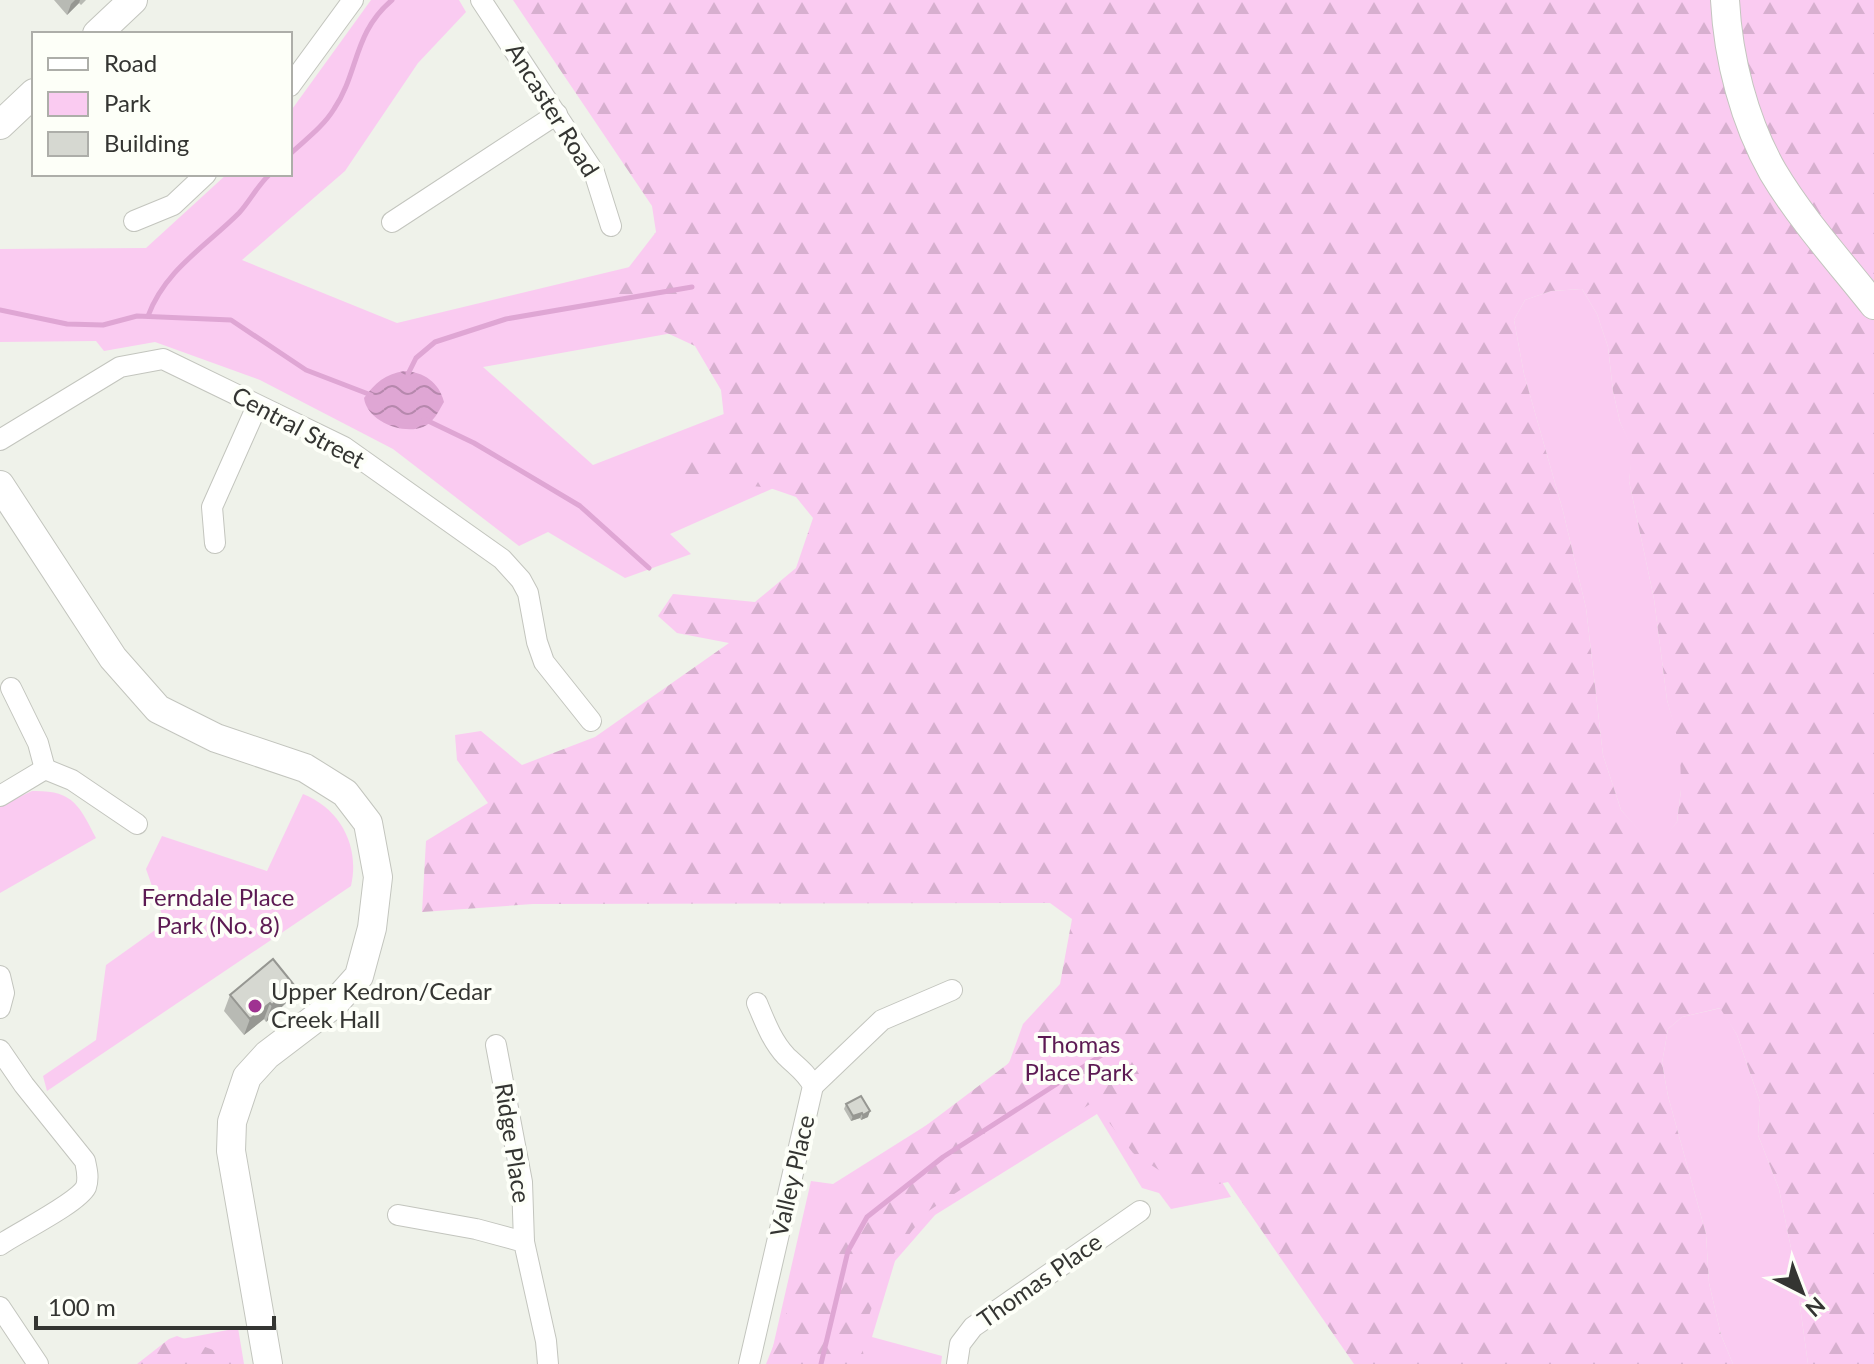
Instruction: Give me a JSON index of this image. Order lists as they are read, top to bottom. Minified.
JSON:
{"streets":{"street":["Ancaster Road","Central Street","Ridge Place","Valley Place","Thomas Place"]},"parks":["Ferndale Place Park (No. 8)","Thomas Place Park"],"places":["Upper Kedron/Cedar Creek Hall"],"legend":["Road","Park","Building"],"scale_bar":"100 m","north":"bottom right"}
